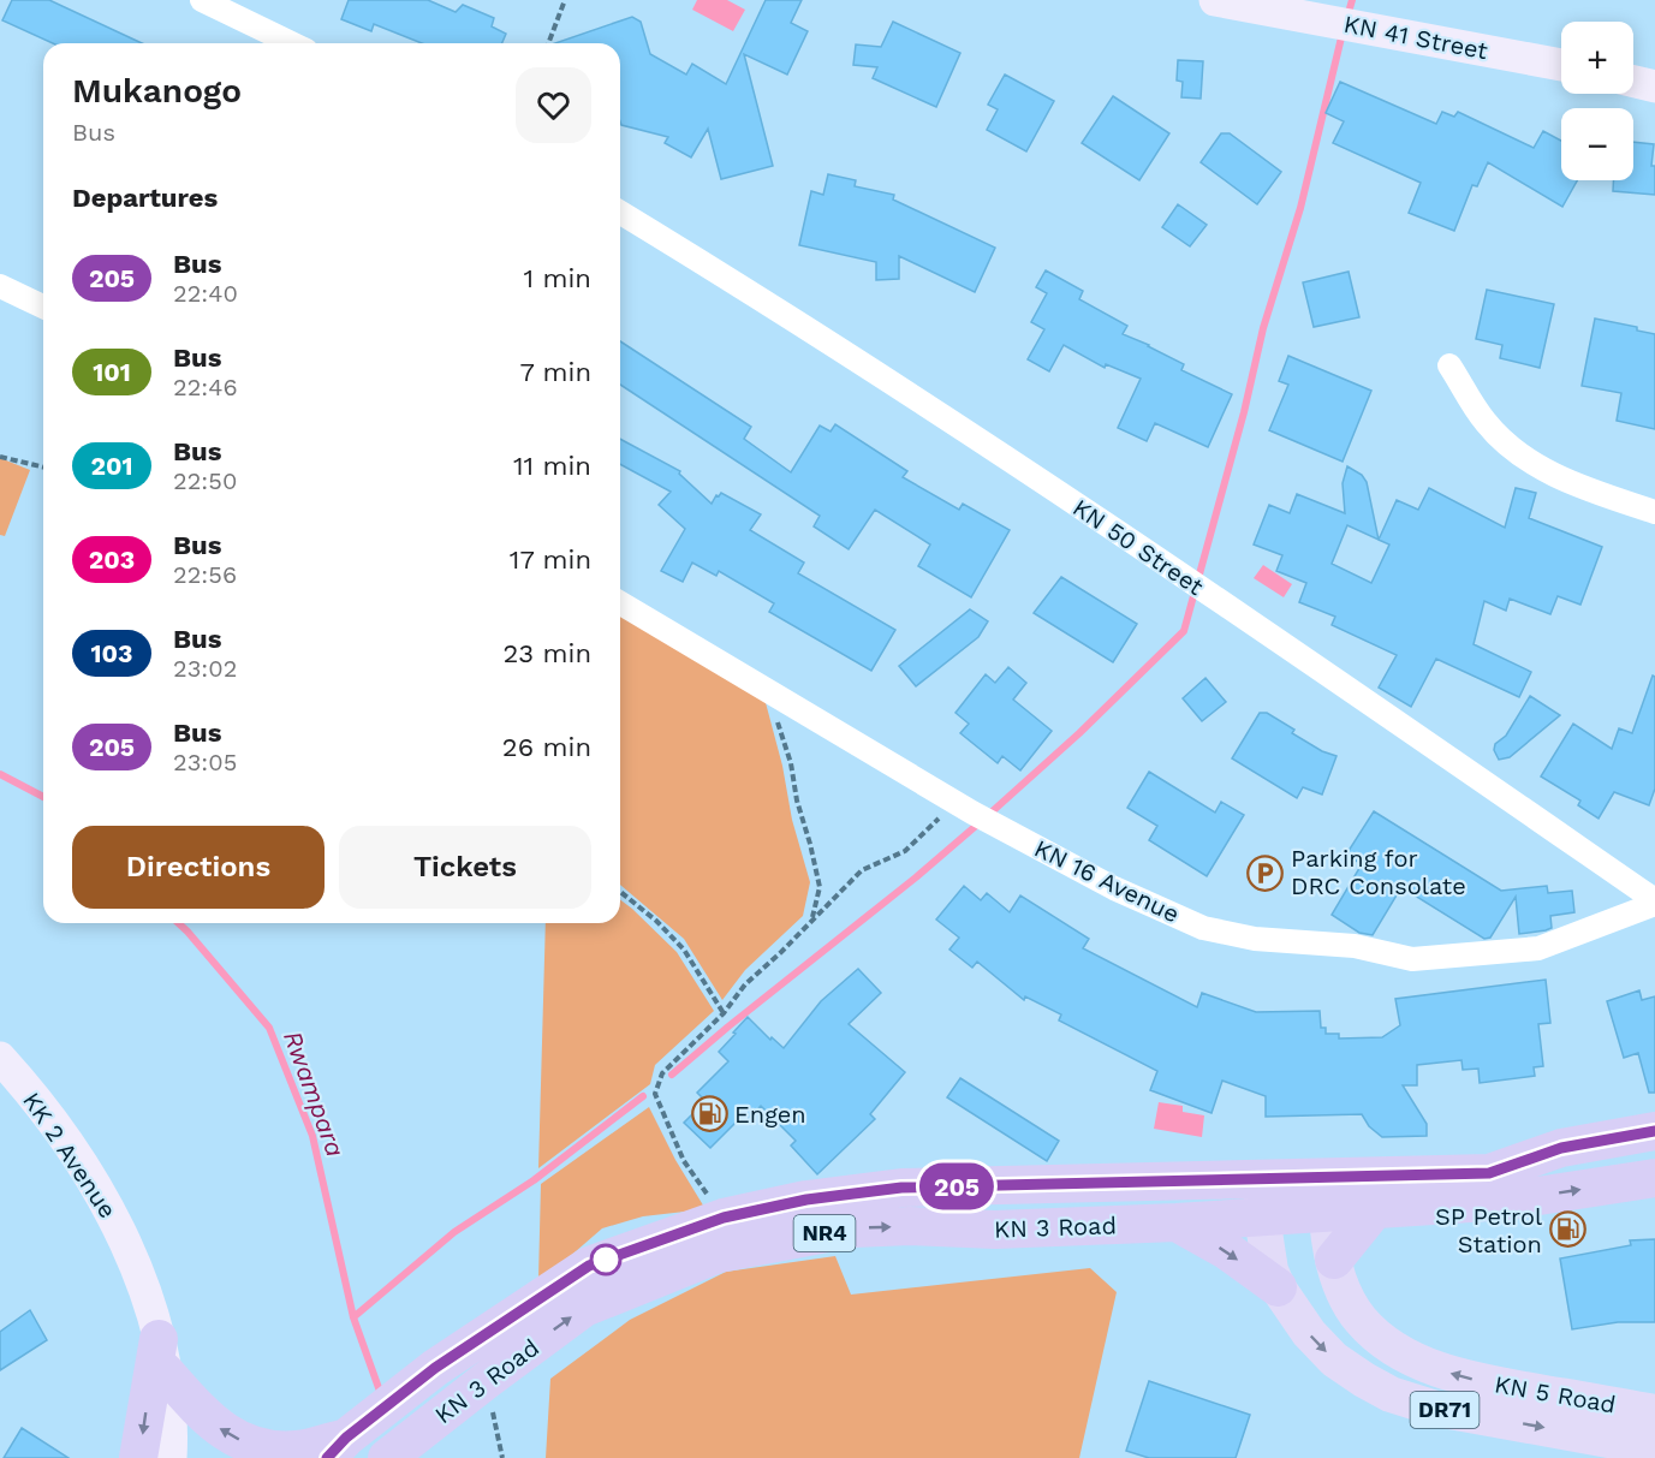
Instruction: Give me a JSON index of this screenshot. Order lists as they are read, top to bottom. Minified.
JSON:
{"streets":{"highway":["KN 3 Road","NR4"],"main road":["KN 41 Street","KK 2 Avenue","KN 5 Road","DR71"],"street":["KN 50 Street","KN 16 Avenue"]},"crossings":[["KN 50 Street","KN 16 Avenue"],["KN 3 Road","KN 5 Road"]],"water":["Rwampara"],"places":{"parking":["Parking for DRC Consolate"],"fuel station":["Engen","SP Petrol Station"]},"lines":["bus line 205"],"page":{"on_map":"205","map_buttons":["+","−"],"heading":[["Mukanogo","Bus"],"Departures"],"list":[{"mark":"205","name":"Bus","note":"22:40","value":"1 min"},{"mark":"101","name":"Bus","note":"22:46","value":"7 min"},{"mark":"201","name":"Bus","note":"22:50","value":"11 min"},{"mark":"203","name":"Bus","note":"22:56","value":"17 min"},{"mark":"103","name":"Bus","note":"23:02","value":"23 min"},{"mark":"205","name":"Bus","note":"23:05","value":"26 min"}],"buttons":["Directions","Tickets"]}}
